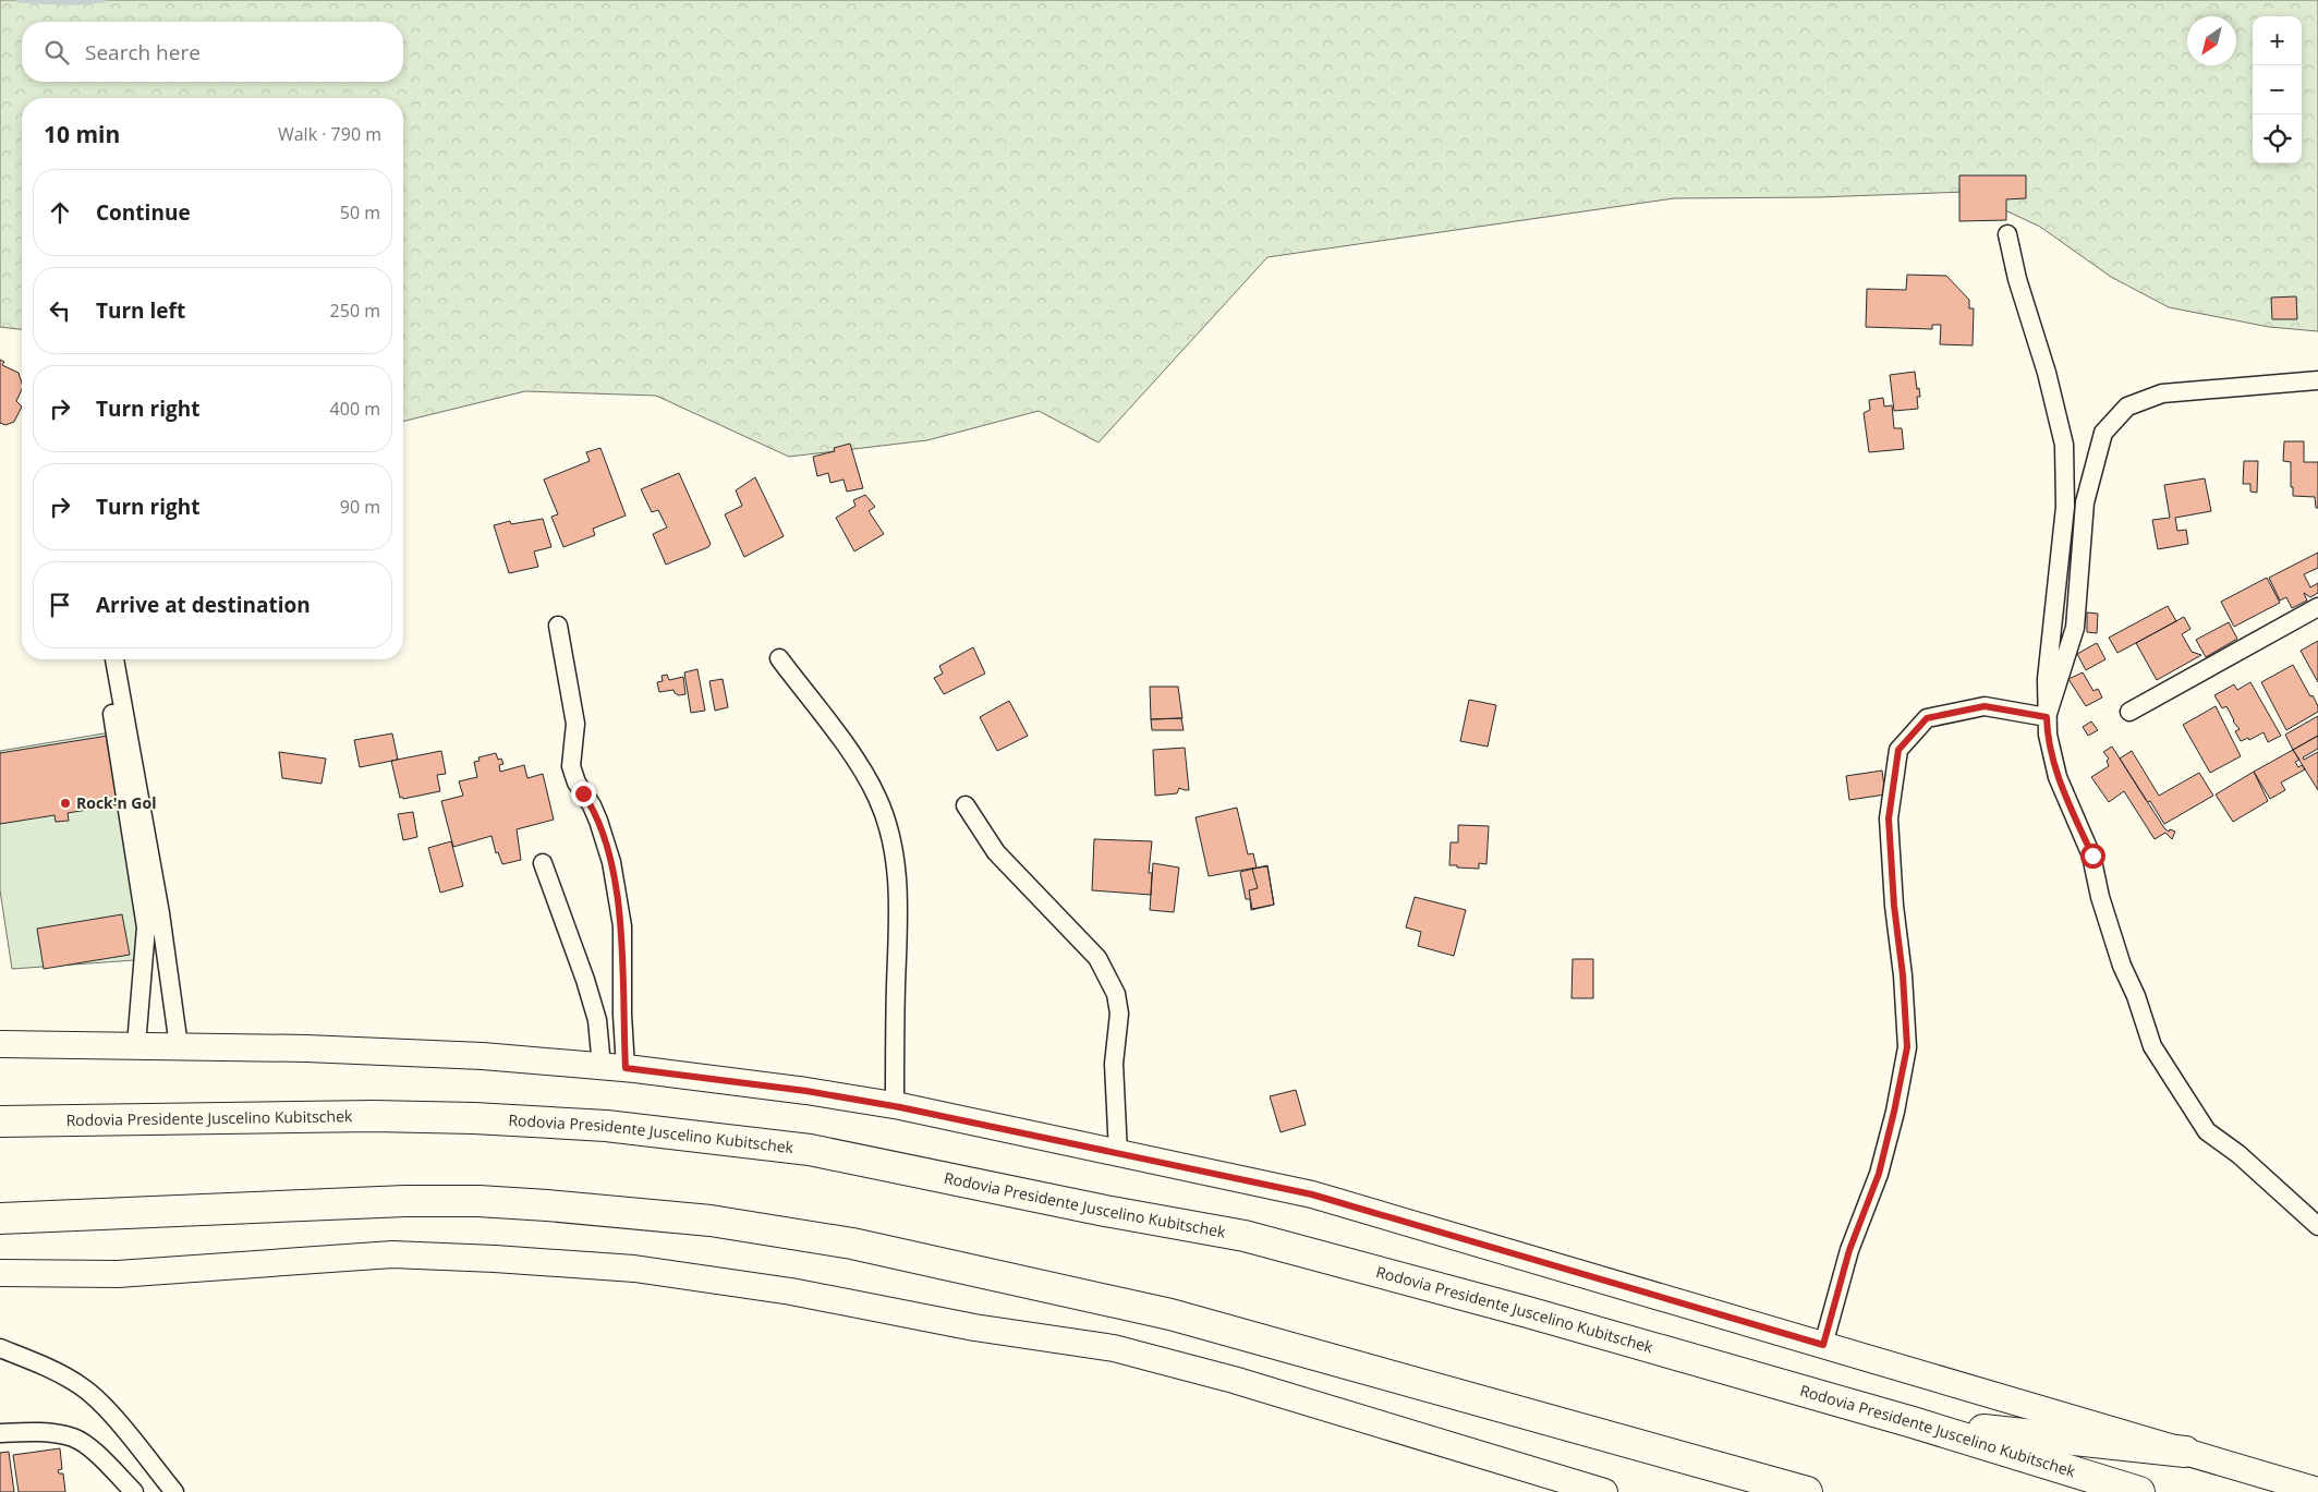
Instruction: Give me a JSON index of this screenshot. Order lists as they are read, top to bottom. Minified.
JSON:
{"streets":{"highway":["Rodovia Presidente Juscelino Kubitschek"]},"places":["Rock'n Gol"],"north":"bottom left","page":{"map_buttons":["+","−"],"search":"Search here","heading":["10 min","Walk · 790 m"],"list":[["Continue","50 m"],["Turn left","250 m"],["Turn right","400 m"],["Turn right","90 m"],"Arrive at destination"]}}
